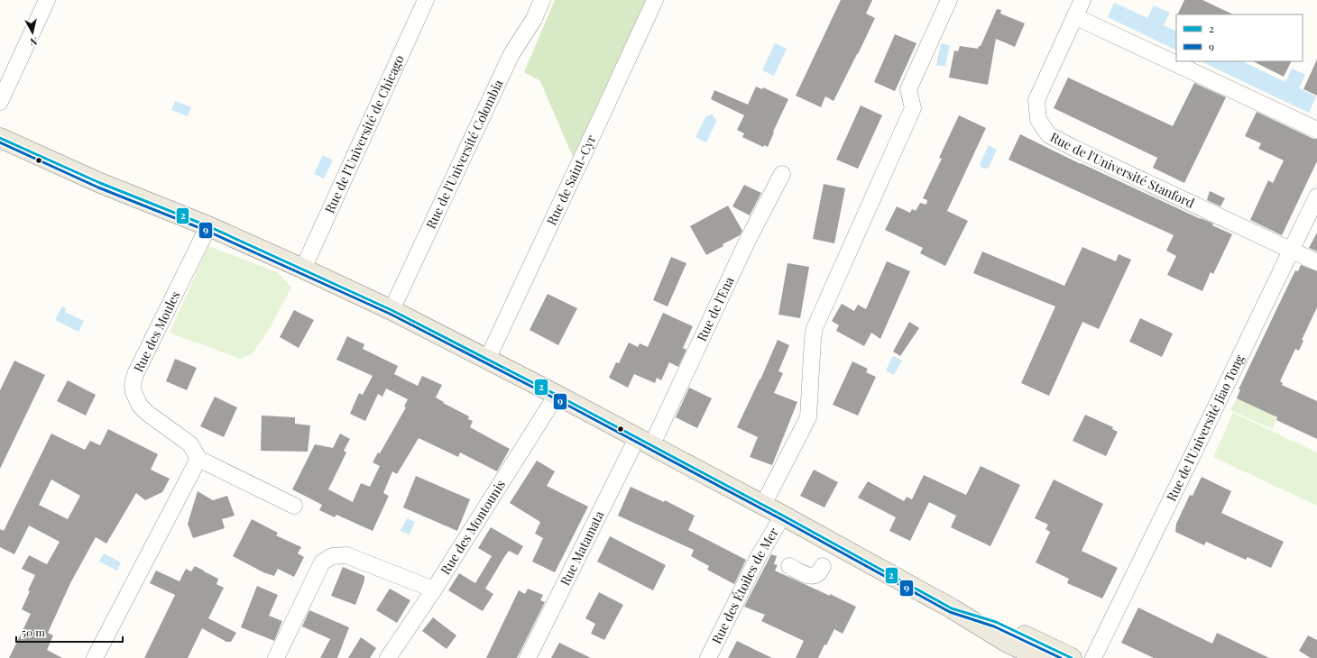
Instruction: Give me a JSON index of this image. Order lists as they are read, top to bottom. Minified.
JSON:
{"streets":{"street":["Rue de l’Université de Chicago","Rue de l'Université Colombia","Rue de l'Université Stanford","Rue de Saint-Cyr","Rue de l'Ena","Rue des Moules","Rue de l'Université Jiao Tong","Rue des Montounis","Rue Matamata","Rue des Étoiles de Mer"]},"crossings":[["Rue de l'Université Stanford","Rue de l'Université Jiao Tong"],["Rue de l'Ena","Rue Matamata"]],"lines":["transit line 2","transit line 9"],"legend":["2","9"],"scale_bar":"50 m","north":"bottom"}
